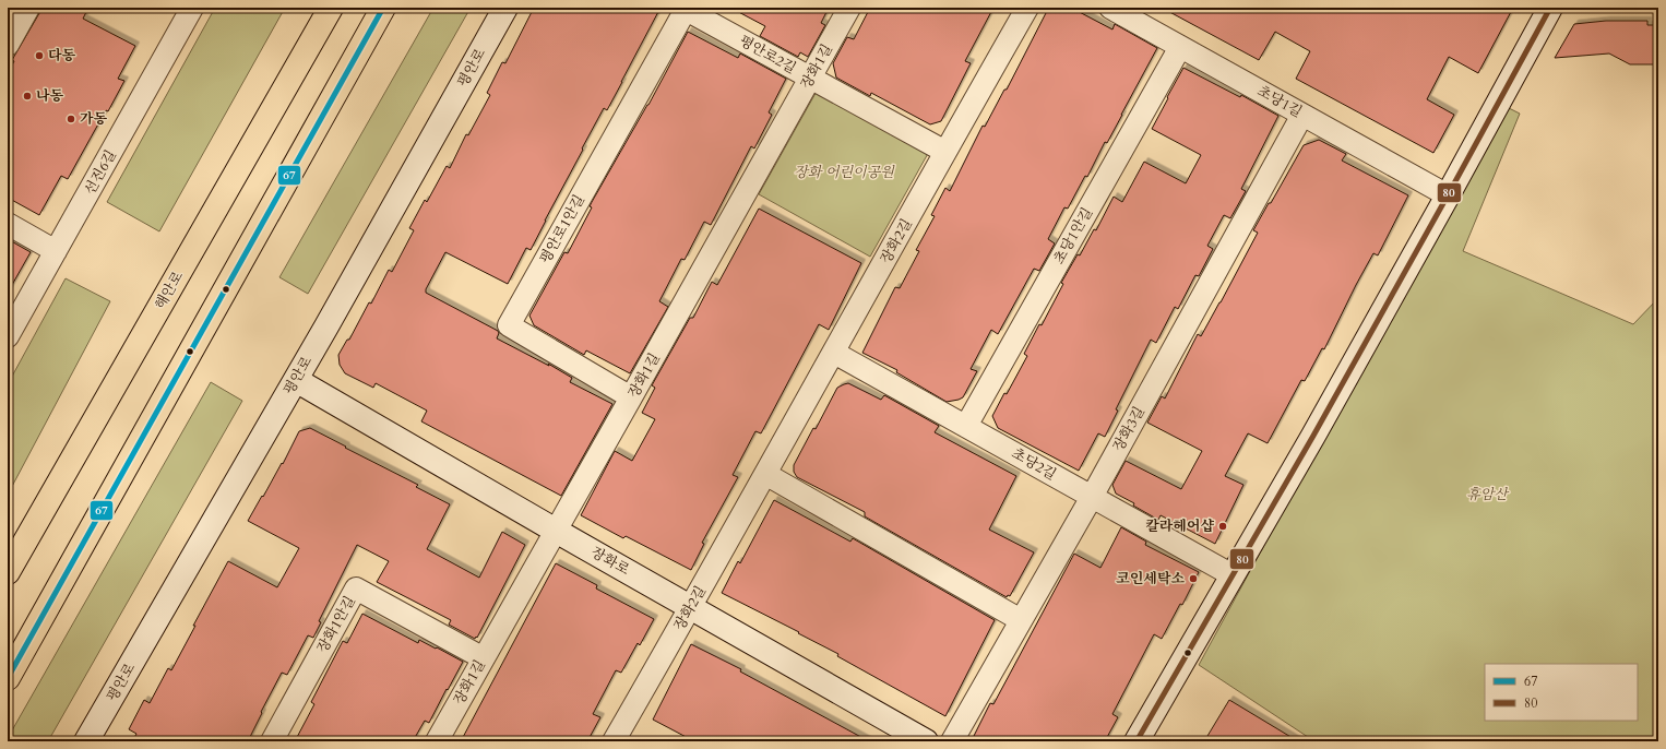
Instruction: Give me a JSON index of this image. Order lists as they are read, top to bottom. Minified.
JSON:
{"streets":{"main road":["해안로"],"street":["평안로2길","장화1길","평안로","초당1길","선진6길","평안로1안길","초당1안길","장화2길","장화3길","초당2길","장화로","장화1안길"]},"crossings":[["평안로2길","장화1길"],["평안로2길","평안로1안길"],["평안로2길","장화2길"],["장화1길","평안로1안길"],["장화1길","장화로"],["장화1길","장화1안길"],["평안로","장화로"],["초당1길","초당1안길"],["초당1길","장화3길"],["초당1안길","초당2길"],["장화2길","초당2길"],["장화2길","장화로"],["장화3길","초당2길"]],"parks":["장화 어린이공원","휴암산"],"places":["다동","나동","가동","칼라헤어샵","코인세탁소"],"lines":["transit line 67","transit line 80"],"legend":["67","80"]}
